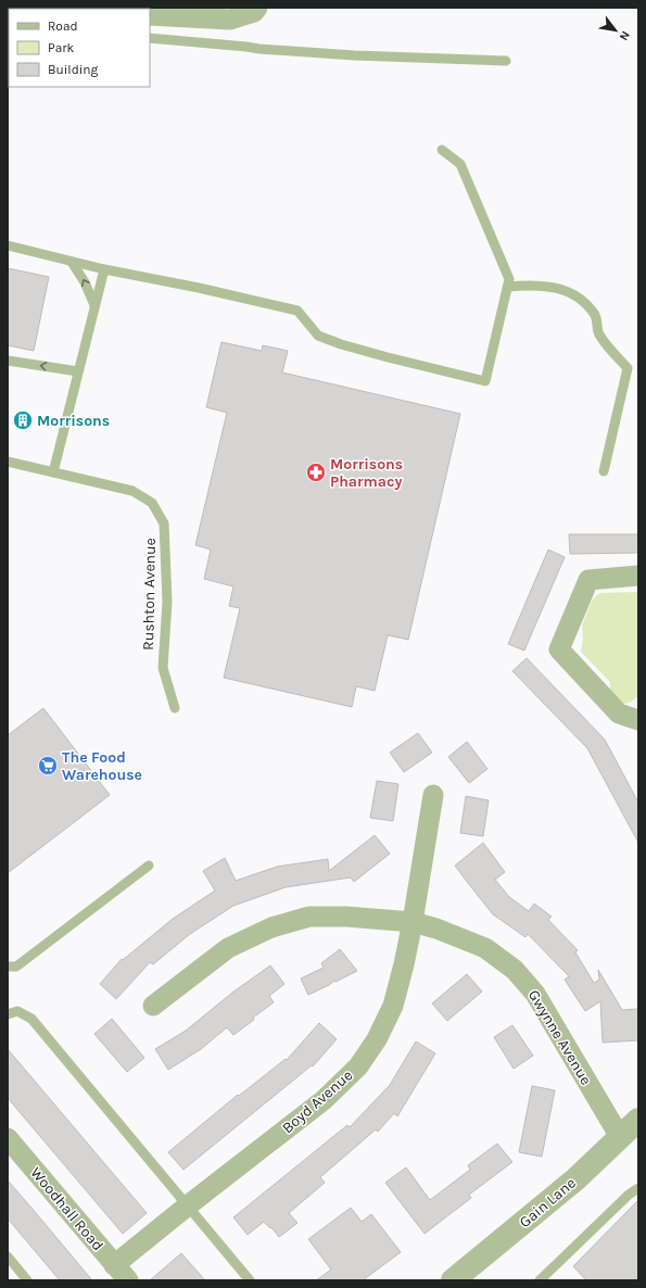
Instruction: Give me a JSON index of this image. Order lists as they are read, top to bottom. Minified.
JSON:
{"streets":{"street":["Gwynne Avenue","Boyd Avenue","Gain Lane","Woodhall Road"],"lane":["Rushton Avenue"]},"crossings":[["Gwynne Avenue","Boyd Avenue"],["Gwynne Avenue","Gain Lane"],["Boyd Avenue","Woodhall Road"]],"places":{"building":["Morrisons"],"pharmacy":["Morrisons Pharmacy"],"supermarket":["The Food Warehouse"]},"legend":["Road","Park","Building"],"north":"bottom right"}
